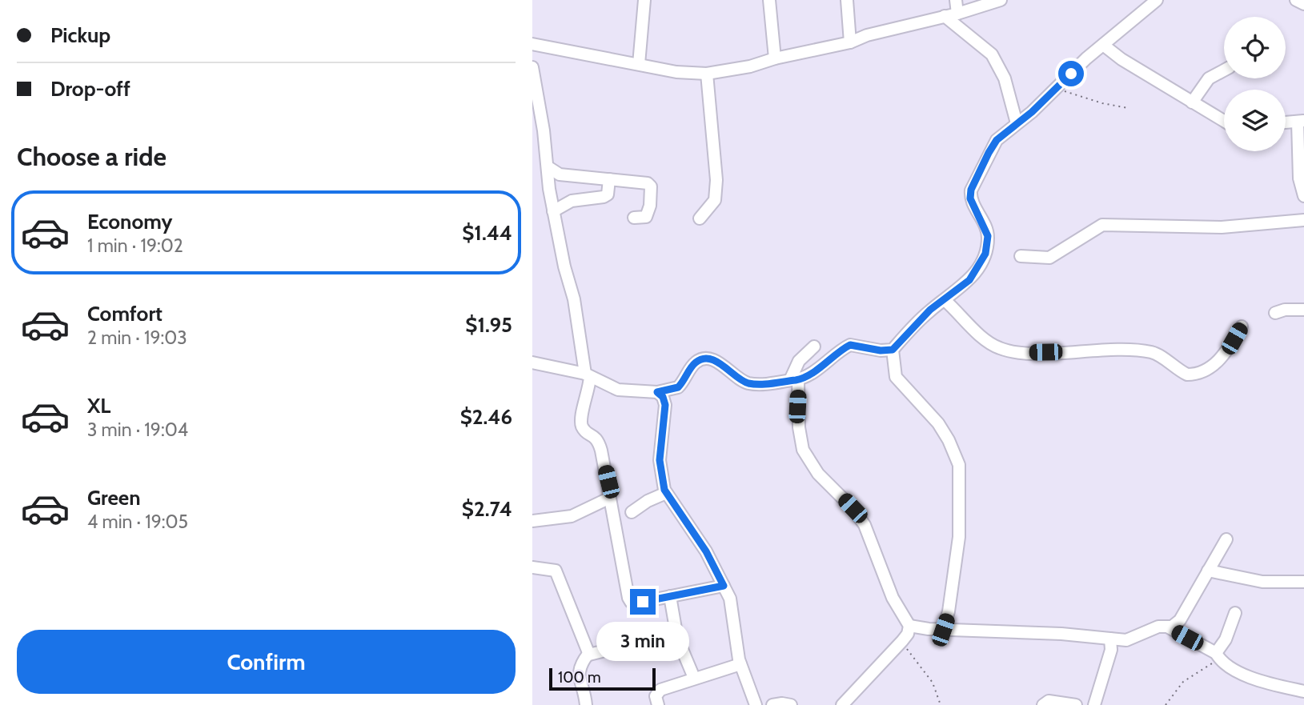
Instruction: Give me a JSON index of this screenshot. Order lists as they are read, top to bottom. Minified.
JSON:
{"scale_bar":"100 m","page":{"banner":["Pickup","Drop-off"],"heading":"Choose a ride","list":[{"name":"Economy","note":"1 min · 19:02","value":"$1.44"},{"name":"Comfort","note":"2 min · 19:03","value":"$1.95"},{"name":"XL","note":"3 min · 19:04","value":"$2.46"},{"name":"Green","note":"4 min · 19:05","value":"$2.74"}],"buttons":"Confirm","bubble":"3 min","scale":"100 m"}}
